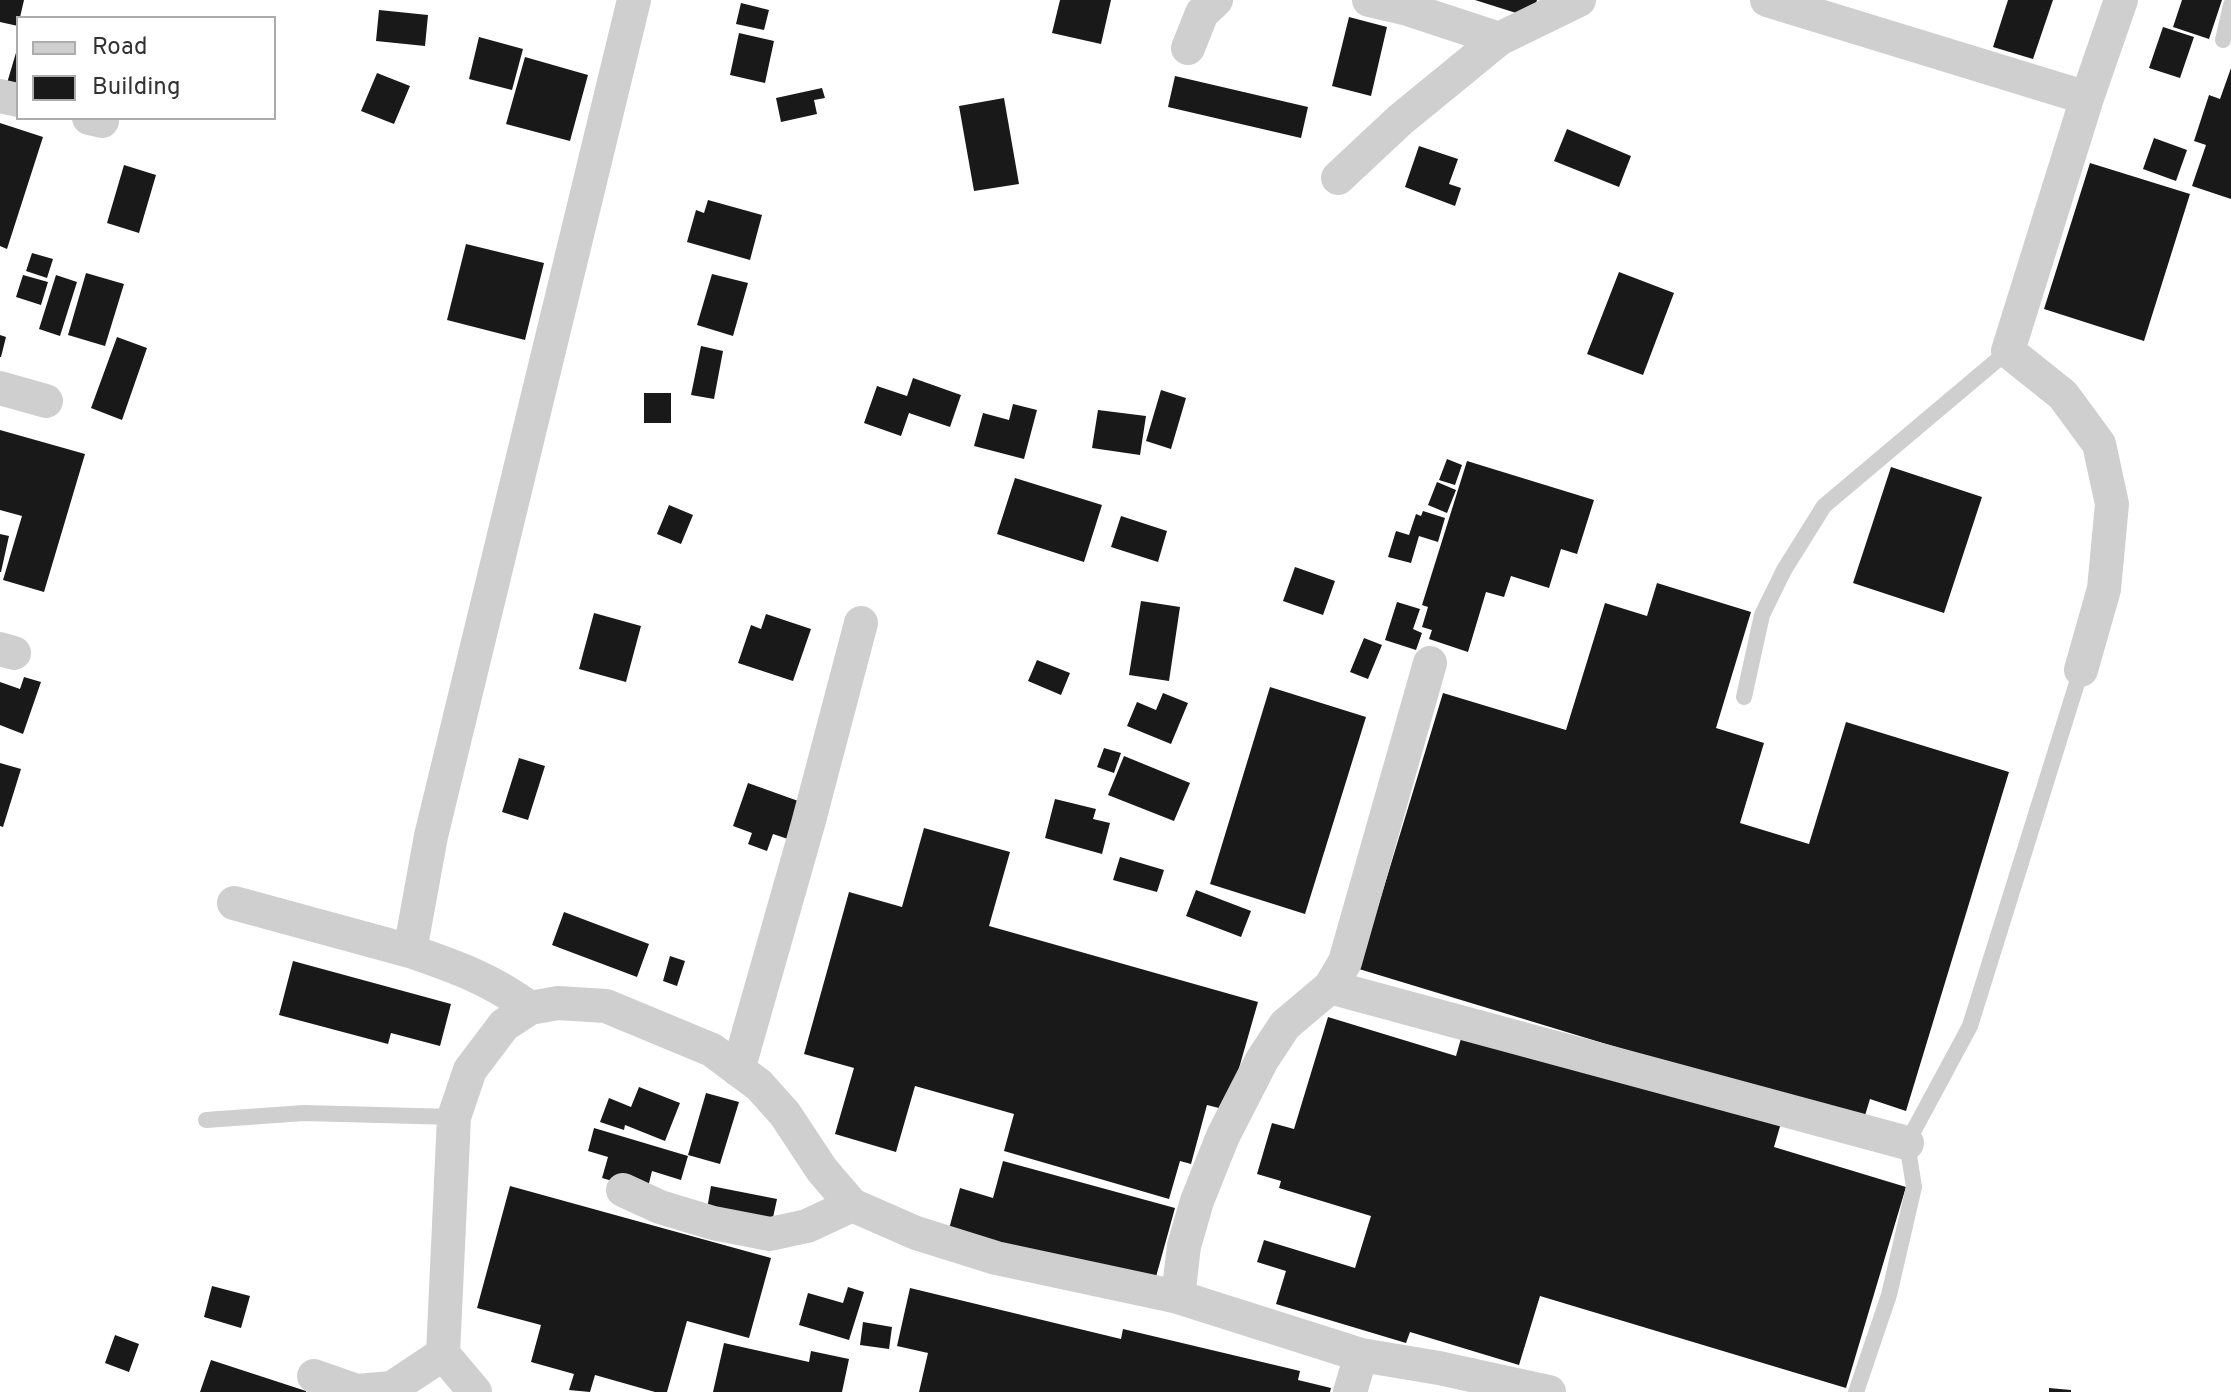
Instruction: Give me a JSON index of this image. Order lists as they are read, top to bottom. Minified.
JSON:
{"legend":["Road","Building"]}
